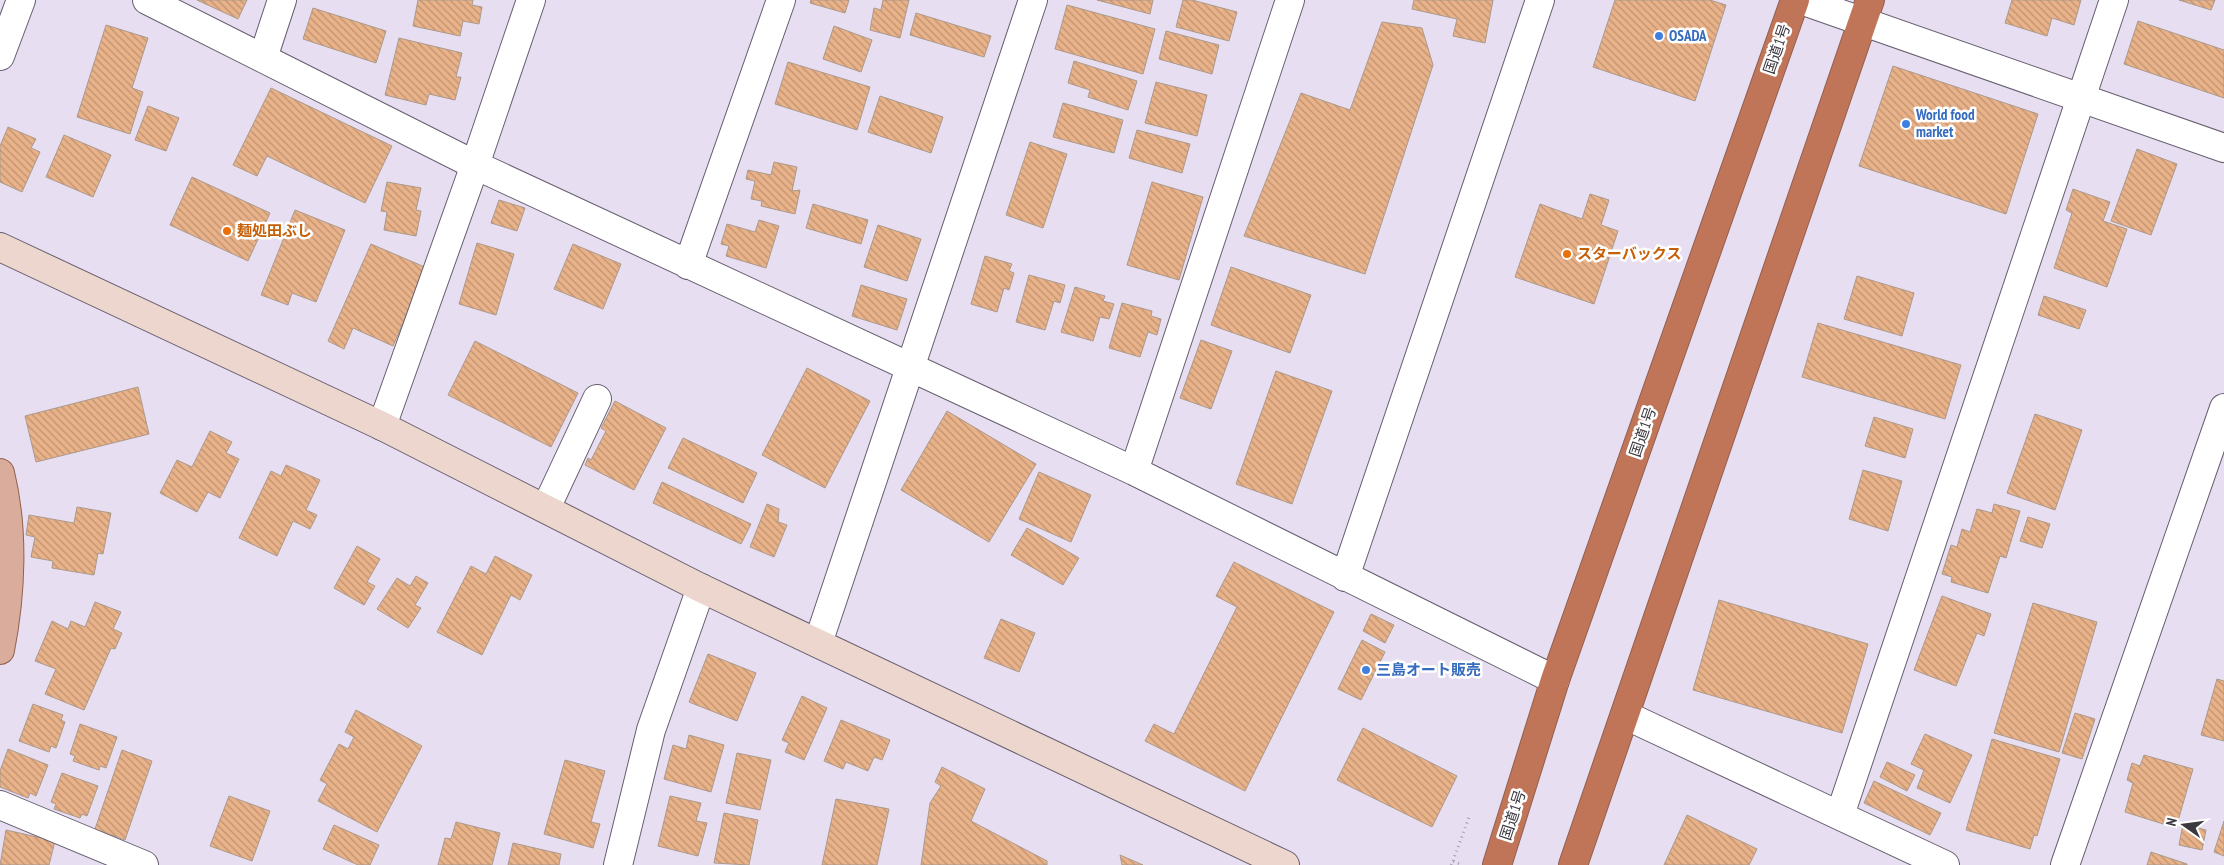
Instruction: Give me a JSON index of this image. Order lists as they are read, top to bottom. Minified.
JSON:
{"streets":{"highway":["国道1号"]},"places":["OSADA","World food market","麺処田ぶし","スターバックス","三島オート販売"],"north":"left"}
